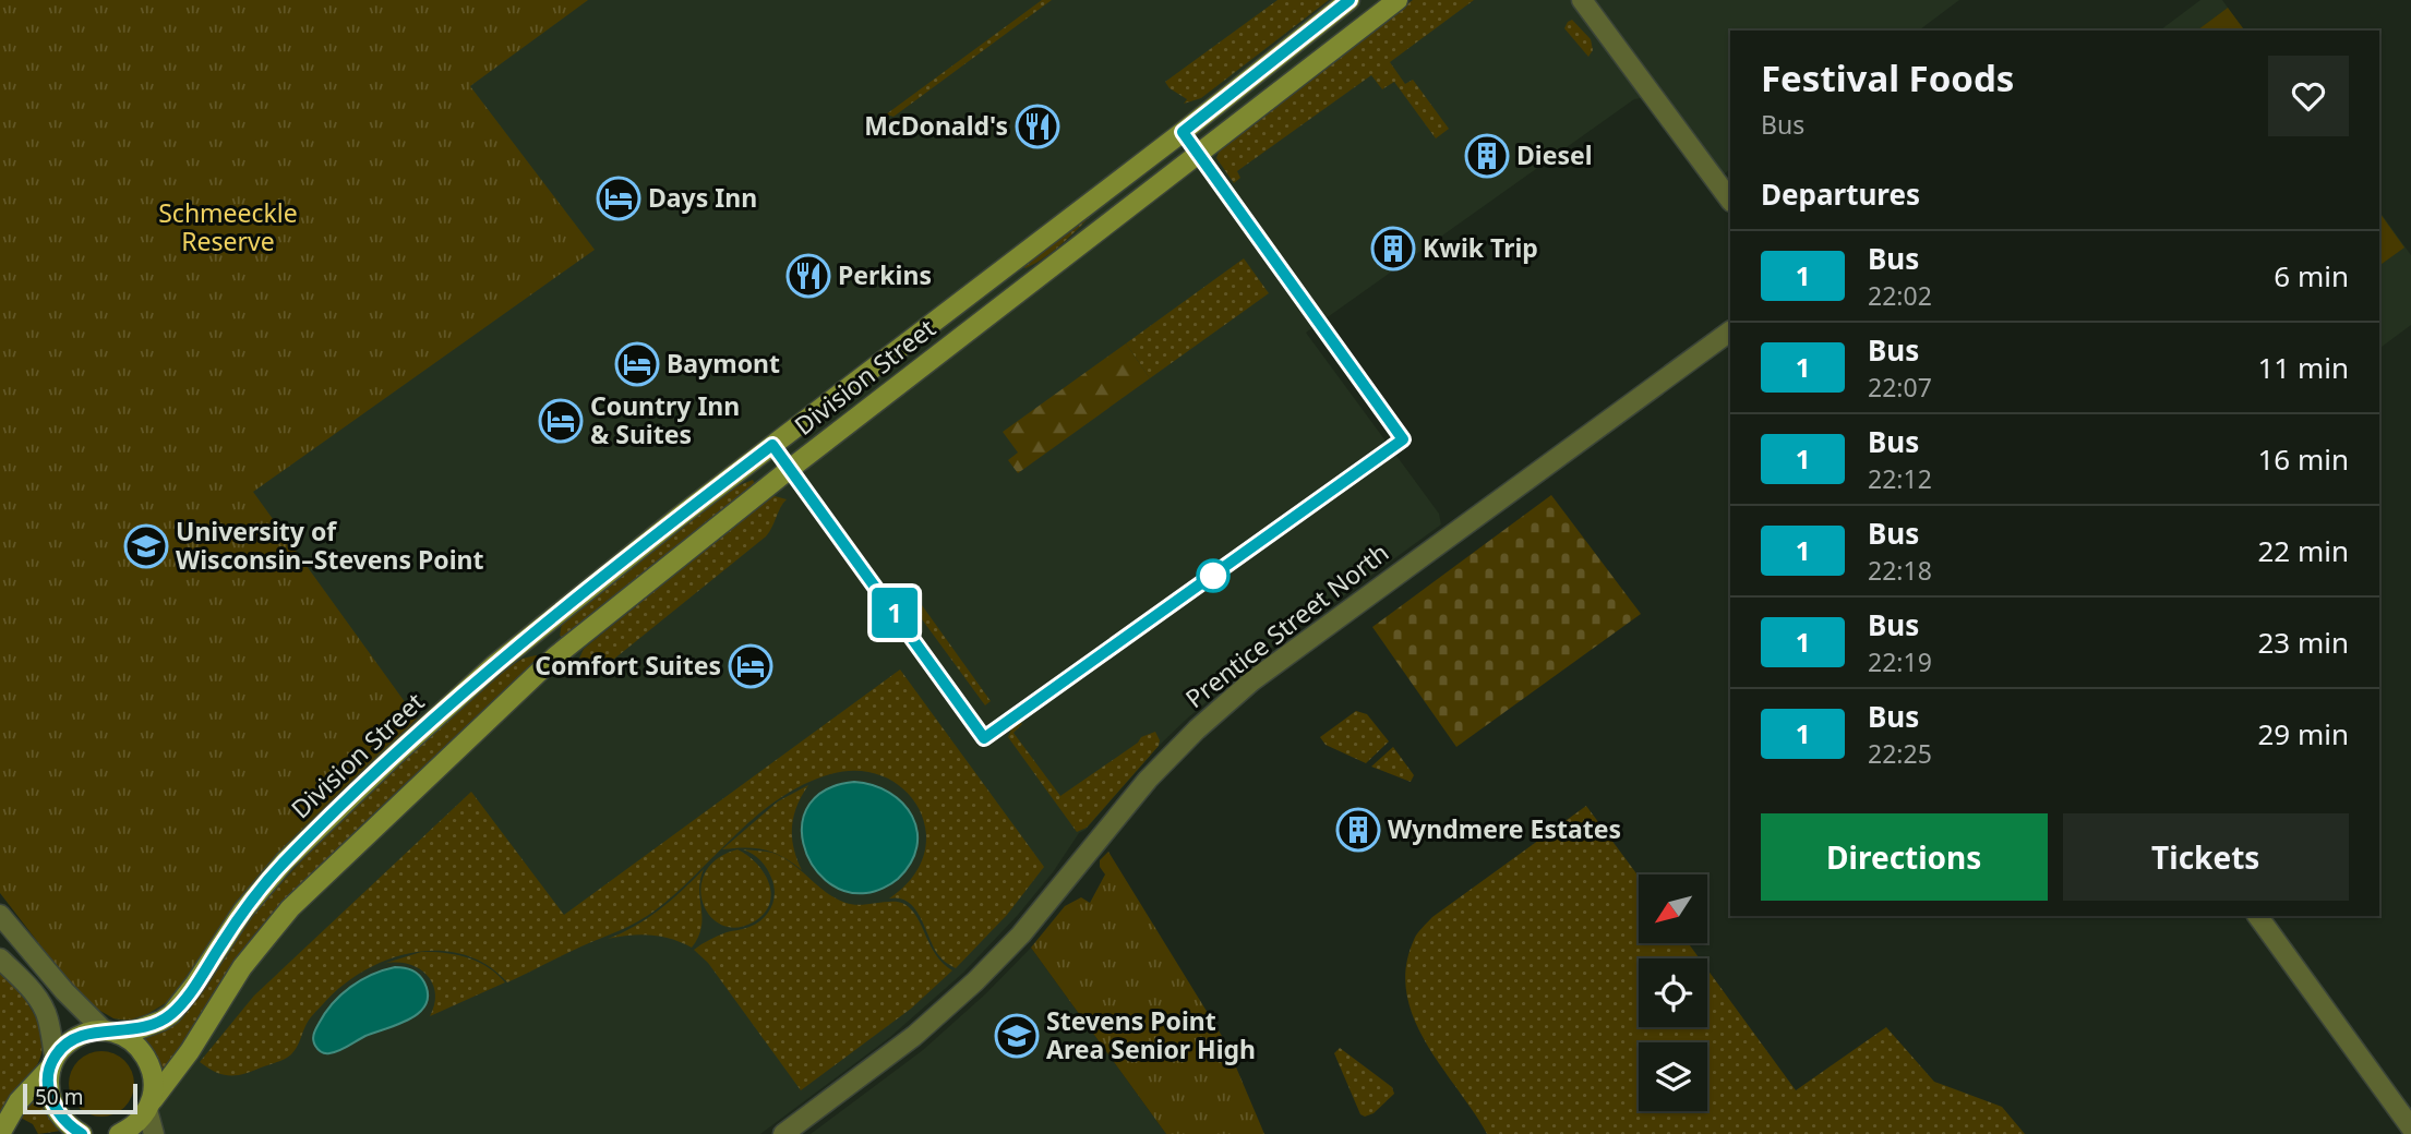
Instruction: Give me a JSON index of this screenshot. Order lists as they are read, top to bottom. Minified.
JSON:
{"streets":{"main road":["Division Street"],"street":["Prentice Street North"]},"parks":["Schmeeckle Reserve"],"places":{"restaurant":["McDonald's","Perkins"],"building":["Diesel","Kwik Trip","Wyndmere Estates"],"hotel":["Days Inn","Baymont","Country Inn & Suites","Comfort Suites"],"school or university":["University of Wisconsin–Stevens Point","Stevens Point Area Senior High"]},"lines":["bus line 1"],"scale_bar":"50 m","north":"bottom left","page":{"on_map":"1","heading":[["Festival Foods","Bus"],"Departures"],"list":[{"mark":"1","name":"Bus","note":"22:02","value":"6 min"},{"mark":"1","name":"Bus","note":"22:07","value":"11 min"},{"mark":"1","name":"Bus","note":"22:12","value":"16 min"},{"mark":"1","name":"Bus","note":"22:18","value":"22 min"},{"mark":"1","name":"Bus","note":"22:19","value":"23 min"},{"mark":"1","name":"Bus","note":"22:25","value":"29 min"}],"buttons":["Directions","Tickets"],"scale":"50 m"}}
